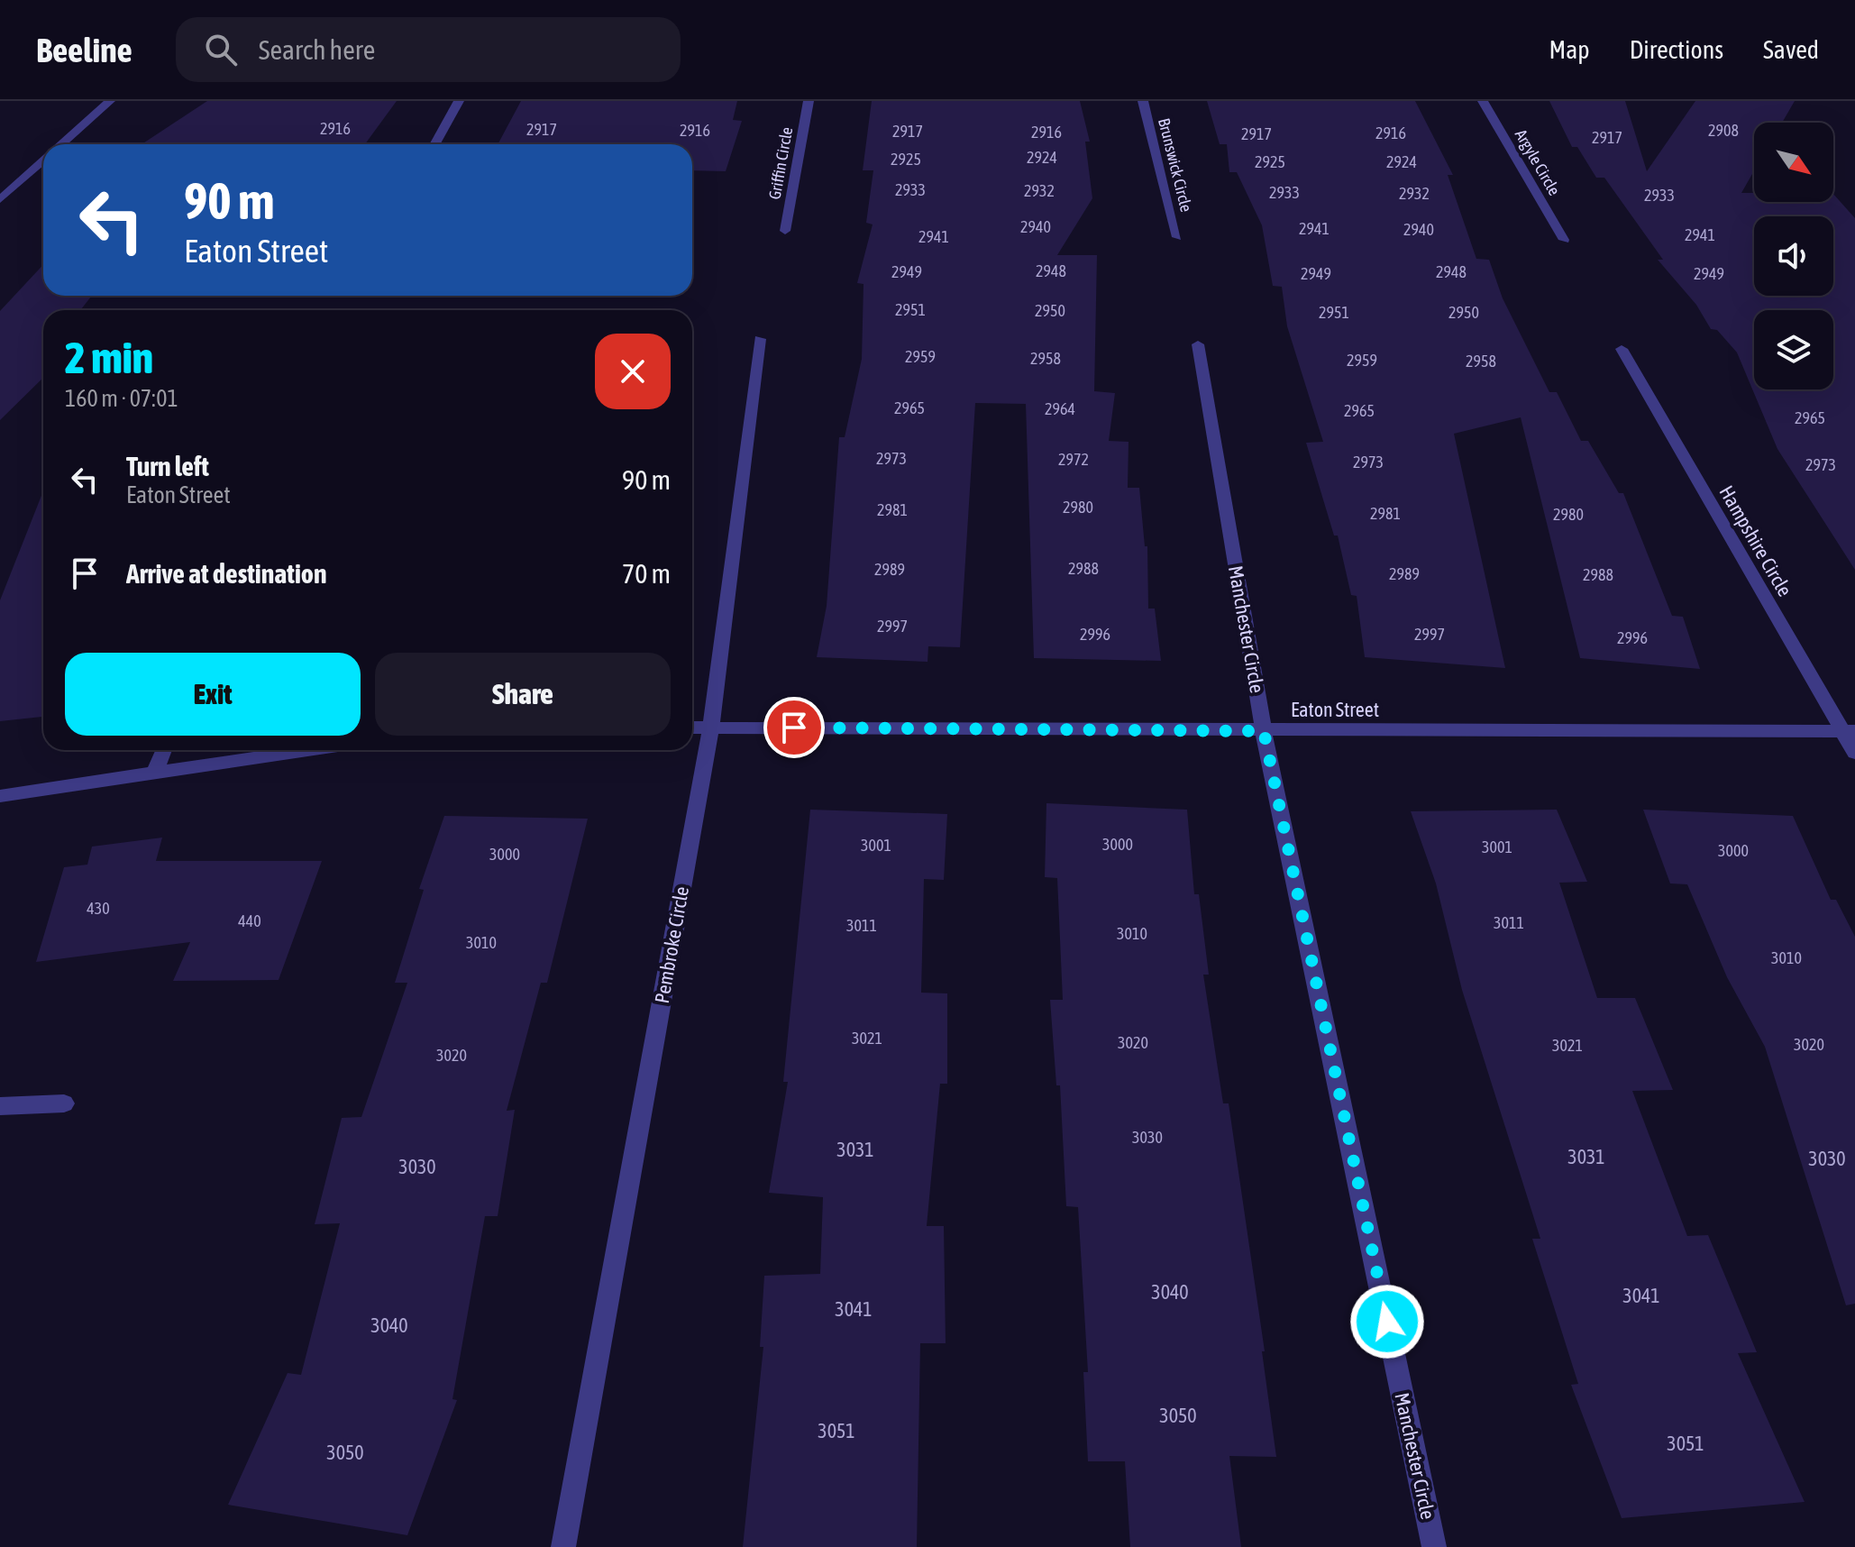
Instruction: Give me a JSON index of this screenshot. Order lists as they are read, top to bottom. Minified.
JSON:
{"streets":{"street":["Argyle Circle","Griffin Circle","Brunswick Circle","Hampshire Circle","Manchester Circle","Eaton Street","Pembroke Circle"]},"crossings":[["Hampshire Circle","Eaton Street"],["Manchester Circle","Eaton Street"],["Eaton Street","Pembroke Circle"]],"house_numbers":["2916","2917","2916","2908","2917","2916","2916","2917","2917","2924","2925","2925","2924","2933","2932","2933","2932","2933","2940","2941","2940","2941","2941","2948","2949","2948","2949","2949","2951","2950","2951","2950","2959","2958","2959","2958","2965","2964","2965","2965","2973","2972","2973","2973","2980","2981","2981","2980","2988","2989","2989","2988","2997","2996","2997","2996","3000","3001","3001","3000","3000","430","440","3011","3011","3010","3010","3010","3021","3020","3020","3021","3020","3030","3031","3031","3030","3030","3040","3041","3041","3040","3050","3051","3051","3050"],"north":"bottom right","page":{"header":"Beeline","search":"Search here","nav":["Map","Directions","Saved"],"turn":["90 m","Eaton Street"],"heading":["2 min","160 m · 07:01"],"list":[{"name":"Turn left","note":"Eaton Street","value":"90 m"},{"name":"Arrive at destination","value":"70 m"}],"buttons":["Exit","Share"]}}
